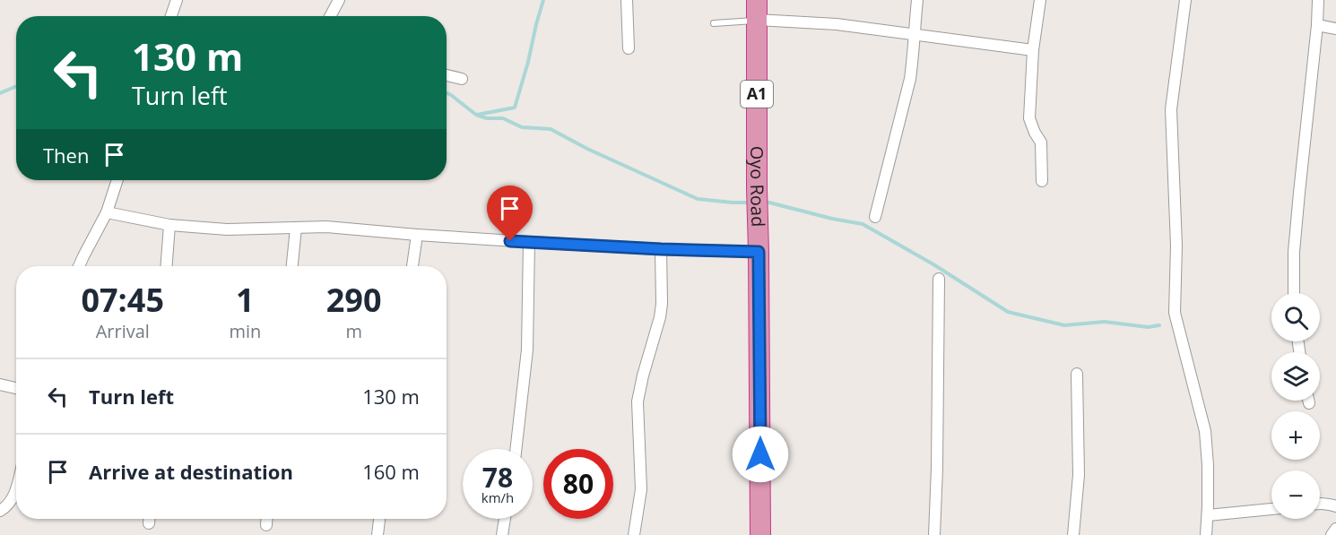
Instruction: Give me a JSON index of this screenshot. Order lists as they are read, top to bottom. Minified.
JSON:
{"streets":{"highway":["A1","Oyo Road"]},"page":{"turn":["130 m","Turn left"],"then":"Then","eta":["07:45","Arrival","1","min","290","m"],"map_buttons":["+","−"],"list":[{"name":"Turn left","value":"130 m"},{"name":"Arrive at destination","value":"160 m"}],"speed":"78 km/h","limit":"80"}}
